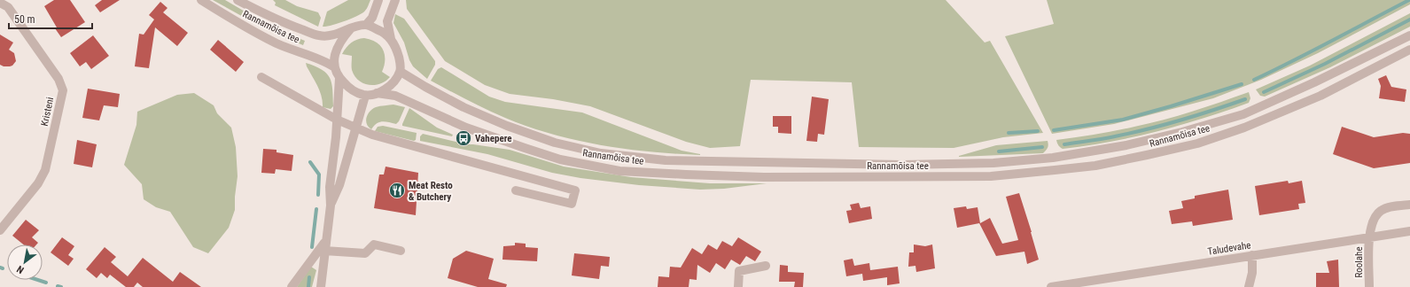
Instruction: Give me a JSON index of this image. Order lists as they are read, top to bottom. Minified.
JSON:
{"streets":{"street":["Rannamõisa tee","Kristeni","Taludevahe","Roolahe"]},"crossings":[["Taludevahe","Roolahe"]],"places":{"bus stop":["Vahepere"],"restaurant":["Meat Resto & Butchery"]},"scale_bar":"50 m","north":"bottom left"}
